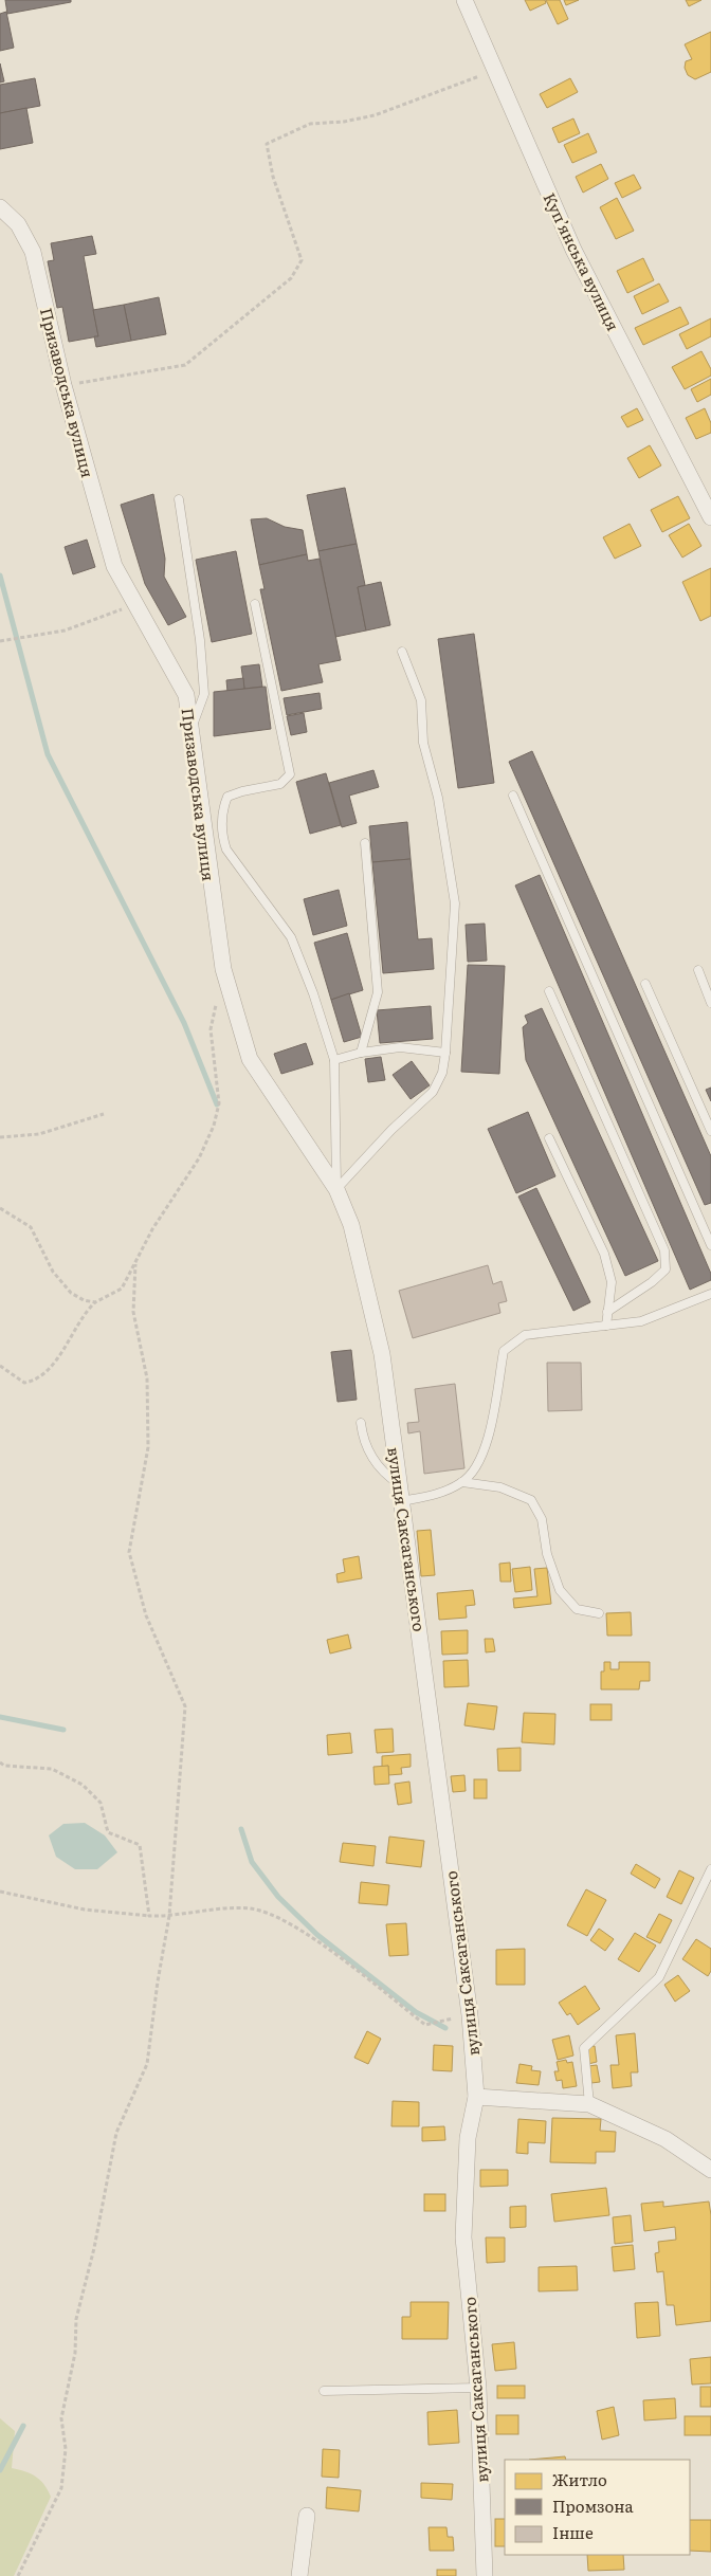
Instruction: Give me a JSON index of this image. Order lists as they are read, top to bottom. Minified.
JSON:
{"streets":{"street":["Купʼянська вулиця","Призаводська вулиця","вулиця Саксаганського"]},"crossings":[["Призаводська вулиця","вулиця Саксаганського"]],"legend":["Житло","Промзона","Інше"]}
